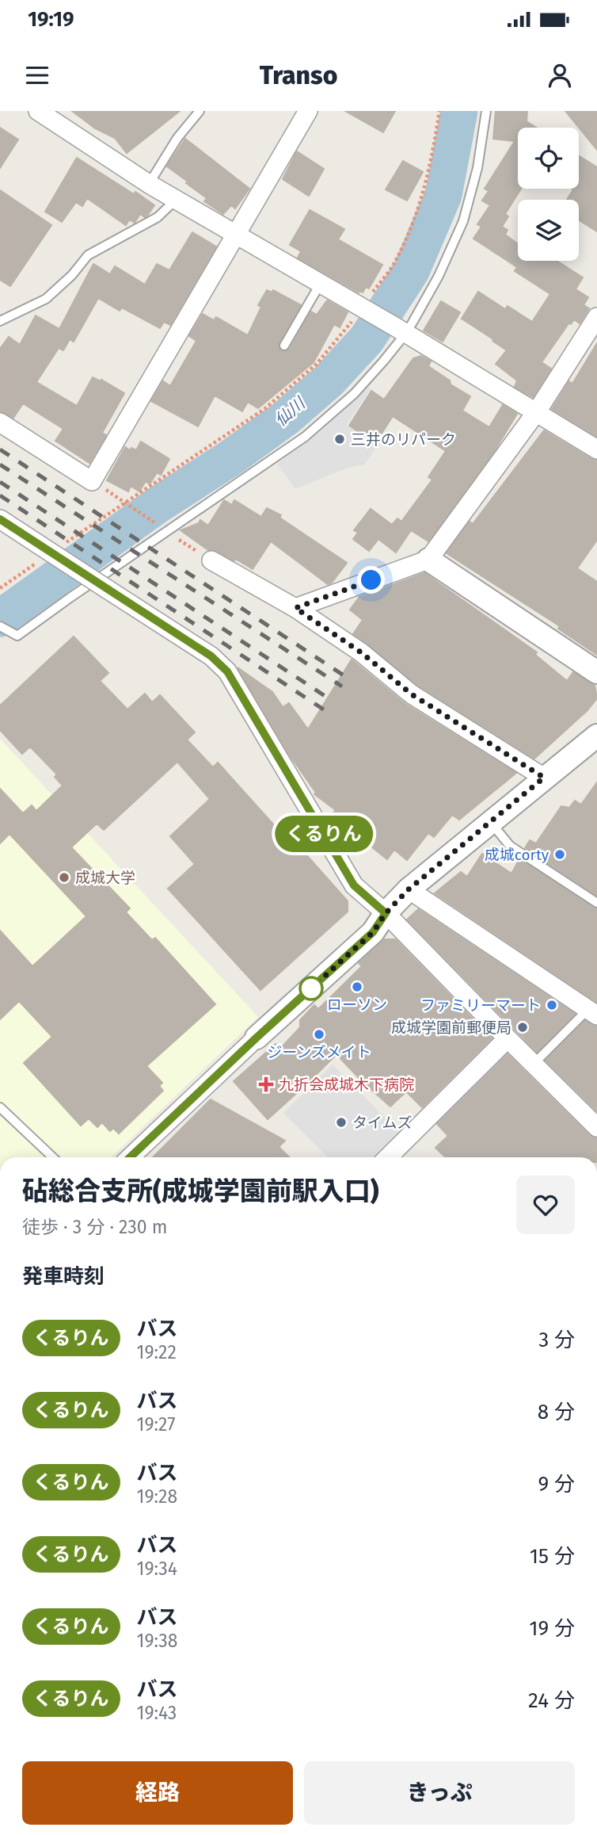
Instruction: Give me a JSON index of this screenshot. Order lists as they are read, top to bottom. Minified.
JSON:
{"water":["仙川"],"places":{"other":["三井のリパーク","成城corty","成城大学","ローソン","ファミリーマート","成城学園前郵便局","ジーンズメイト","タイムズ"],"health":["九折会成城木下病院"]},"lines":["bus line くるりん"],"page":{"status":"19:19","header":"Transo","on_map":"くるりん","heading":[["砧総合支所(成城学園前駅入口)","徒歩 · 3 分 · 230 m"],"発車時刻"],"list":[{"mark":"くるりん","name":"バス","note":"19:22","value":"3 分"},{"mark":"くるりん","name":"バス","note":"19:27","value":"8 分"},{"mark":"くるりん","name":"バス","note":"19:28","value":"9 分"},{"mark":"くるりん","name":"バス","note":"19:34","value":"15 分"},{"mark":"くるりん","name":"バス","note":"19:38","value":"19 分"},{"mark":"くるりん","name":"バス","note":"19:43","value":"24 分"}],"buttons":["経路","きっぷ"]}}
